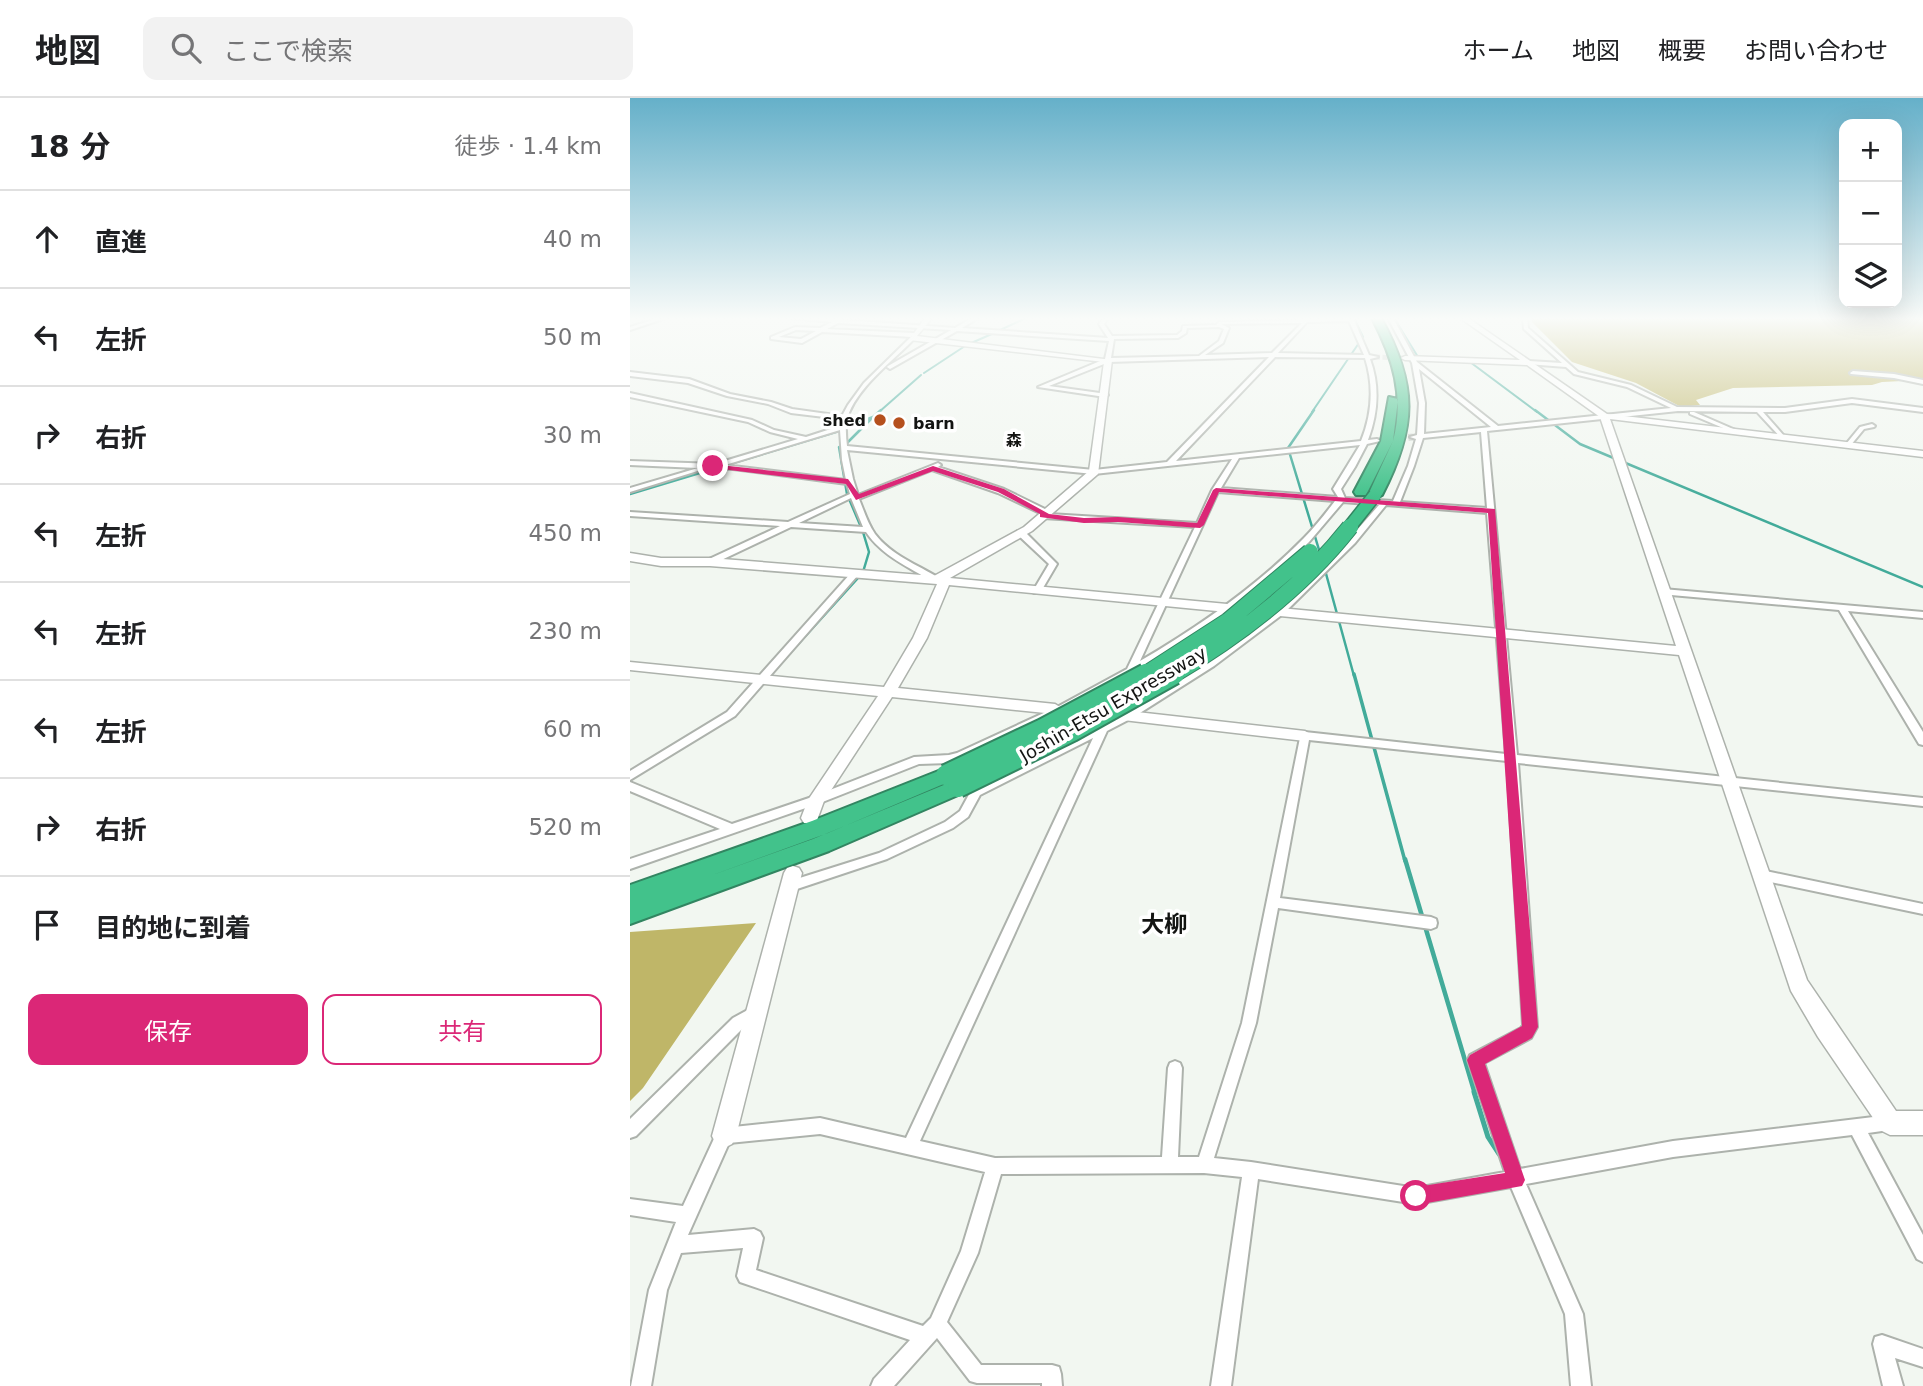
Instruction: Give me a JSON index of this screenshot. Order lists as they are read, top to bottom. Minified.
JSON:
{"streets":{"highway":["Joshin-Etsu Expressway"]},"districts":["森","大柳"],"places":["shed","barn"],"page":{"header":"地図","search":"ここで検索","nav":["ホーム","地図","概要","お問い合わせ"],"heading":["18 分","徒歩 · 1.4 km"],"map_buttons":["+","−"],"list":[["直進","40 m"],["左折","50 m"],["右折","30 m"],["左折","450 m"],["左折","230 m"],["左折","60 m"],["右折","520 m"],"目的地に到着"],"buttons":["保存","共有"]}}
